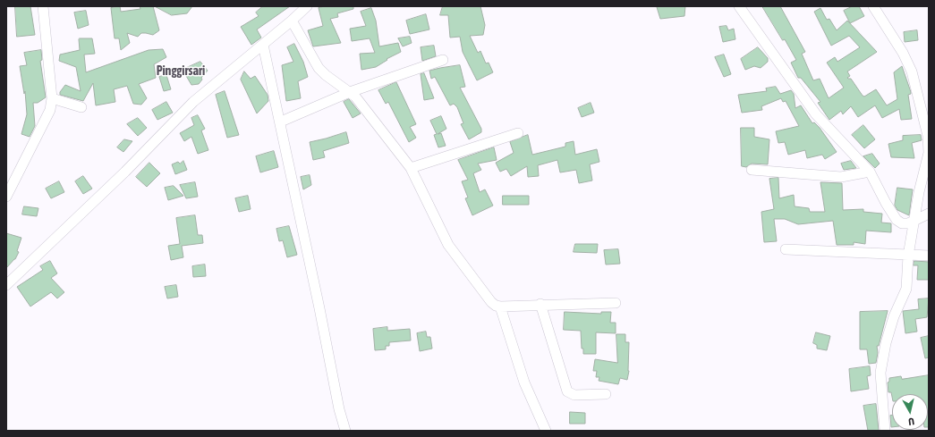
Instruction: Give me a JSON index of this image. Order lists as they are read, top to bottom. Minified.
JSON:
{"districts":["Pinggirsari"],"north":"bottom"}
